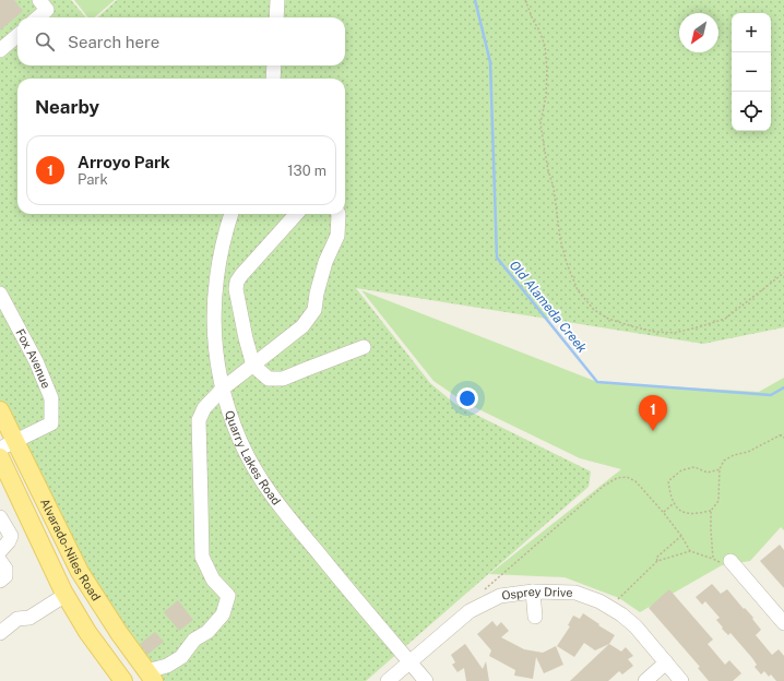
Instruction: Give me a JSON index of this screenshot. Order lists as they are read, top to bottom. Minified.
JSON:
{"streets":{"main road":["Alvarado-Niles Road"],"street":["Fox Avenue","Quarry Lakes Road","Osprey Drive"]},"crossings":[["Fox Avenue","Alvarado-Niles Road"],["Quarry Lakes Road","Osprey Drive"]],"water":["Old Alameda Creek"],"north":"bottom left","page":{"map_buttons":["+","−"],"search":"Search here","heading":"Nearby","list":[{"mark":"1","name":"Arroyo Park","note":"Park","value":"130 m"}],"pins":"1"}}
